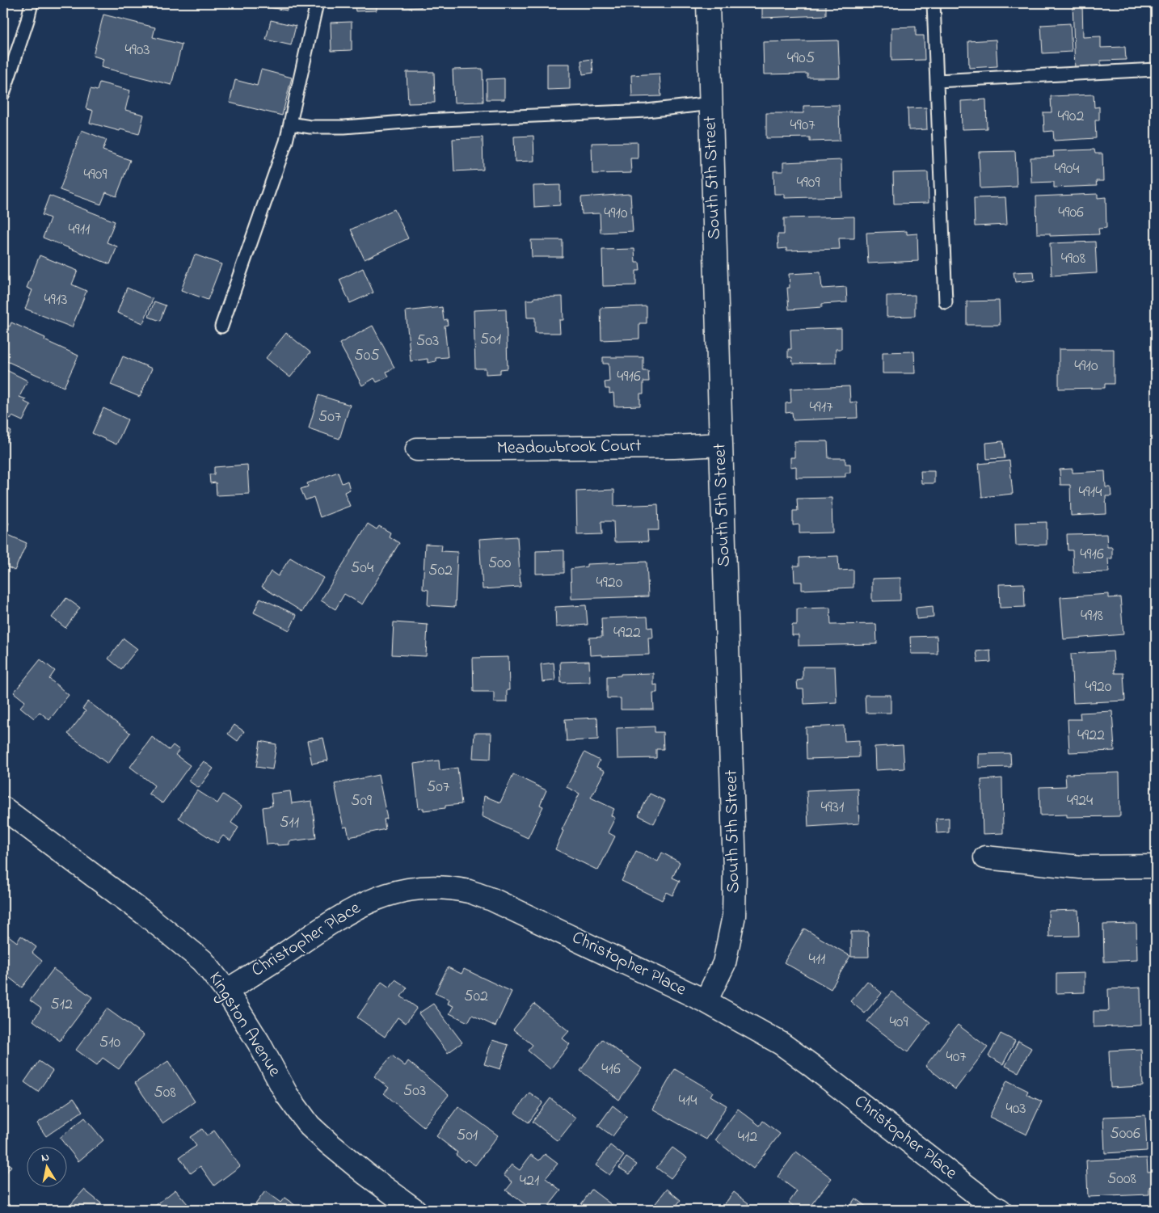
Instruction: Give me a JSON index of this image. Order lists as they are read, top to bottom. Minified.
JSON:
{"streets":{"street":["South 5th Street","Meadowbrook Court","Christopher Place","Kingston Avenue"]},"crossings":[["South 5th Street","Meadowbrook Court"],["South 5th Street","Christopher Place"],["Christopher Place","Kingston Avenue"]],"house_numbers":["4903","4905","4902","4907","4904","4909","4909","4906","4910","4911","4908","4913","501","503","505","4910","4916","4917","507","4914","4916","500","504","502","4920","4918","4922","4920","4922","507","509","4924","4931","511","411","502","512","409","510","407","416","503","508","414","403","5006","501","412","5008","421"],"north":"top"}
